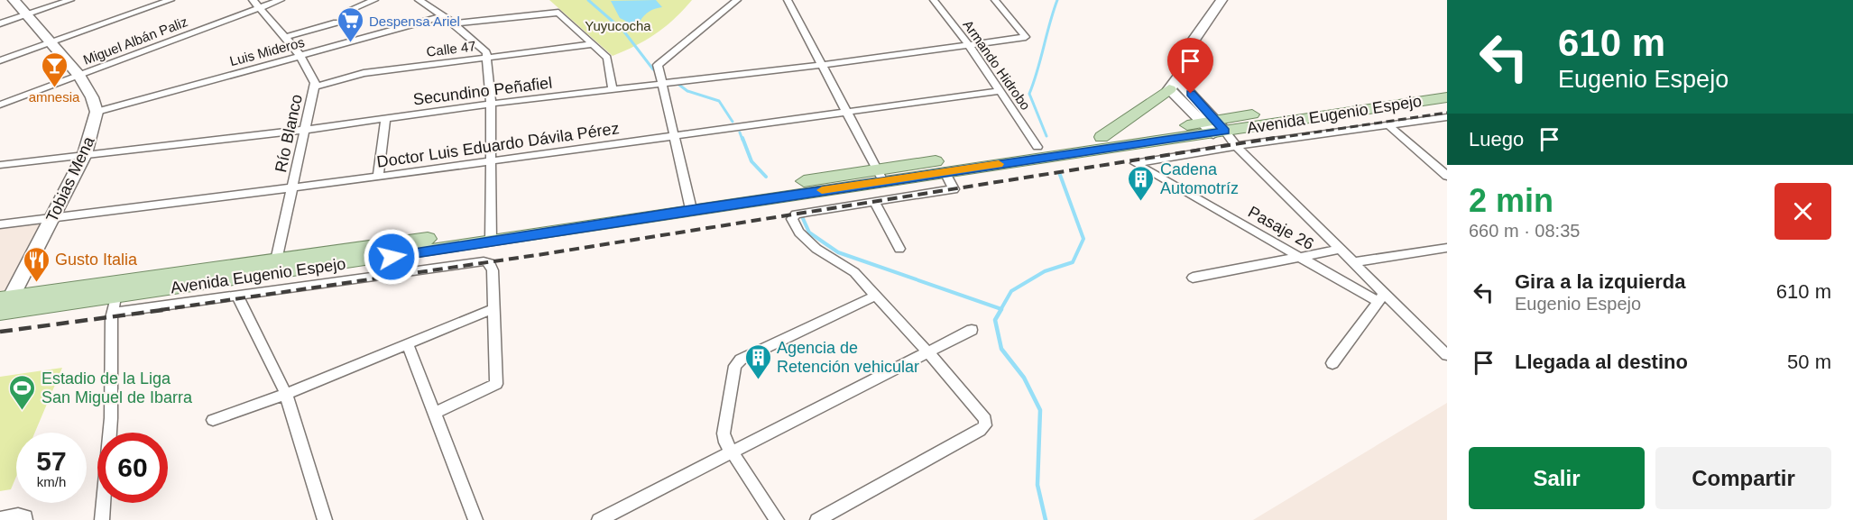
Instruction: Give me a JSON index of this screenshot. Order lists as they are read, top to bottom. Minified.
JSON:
{"streets":{"main road":["Avenida Eugenio Espejo"],"street":["Miguel Albán Paliz","Calle 47","Luis Mideros","Armando Hidrobo","Secundino Peñafiel","Río Blanco","Doctor Luis Eduardo Dávila Pérez","Tobias Mena","Pasaje 26"]},"crossings":[["Miguel Albán Paliz","Río Blanco"],["Calle 47","Río Blanco"],["Luis Mideros","Río Blanco"],["Luis Mideros","Tobias Mena"],["Armando Hidrobo","Secundino Peñafiel"],["Armando Hidrobo","Avenida Eugenio Espejo"],["Armando Hidrobo","Doctor Luis Eduardo Dávila Pérez"],["Secundino Peñafiel","Río Blanco"],["Secundino Peñafiel","Tobias Mena"],["Avenida Eugenio Espejo","Río Blanco"],["Avenida Eugenio Espejo","Tobias Mena"],["Avenida Eugenio Espejo","Pasaje 26"],["Río Blanco","Doctor Luis Eduardo Dávila Pérez"],["Doctor Luis Eduardo Dávila Pérez","Tobias Mena"]],"parks":["Yuyucocha"],"places":{"supermarket":["Despensa Ariel"],"bar":["amnesia"],"building":["Cadena Automotríz","Agencia de Retención vehicular"],"restaurant":["Gusto Italia"],"sports":["Estadio de la Liga San Miguel de Ibarra"]},"page":{"turn":["610 m","Eugenio Espejo"],"then":"Luego","heading":["2 min","660 m · 08:35"],"list":[{"name":"Gira a la izquierda","note":"Eugenio Espejo","value":"610 m"},{"name":"Llegada al destino","value":"50 m"}],"speed":"57 km/h","limit":"60","buttons":["Salir","Compartir"]}}
